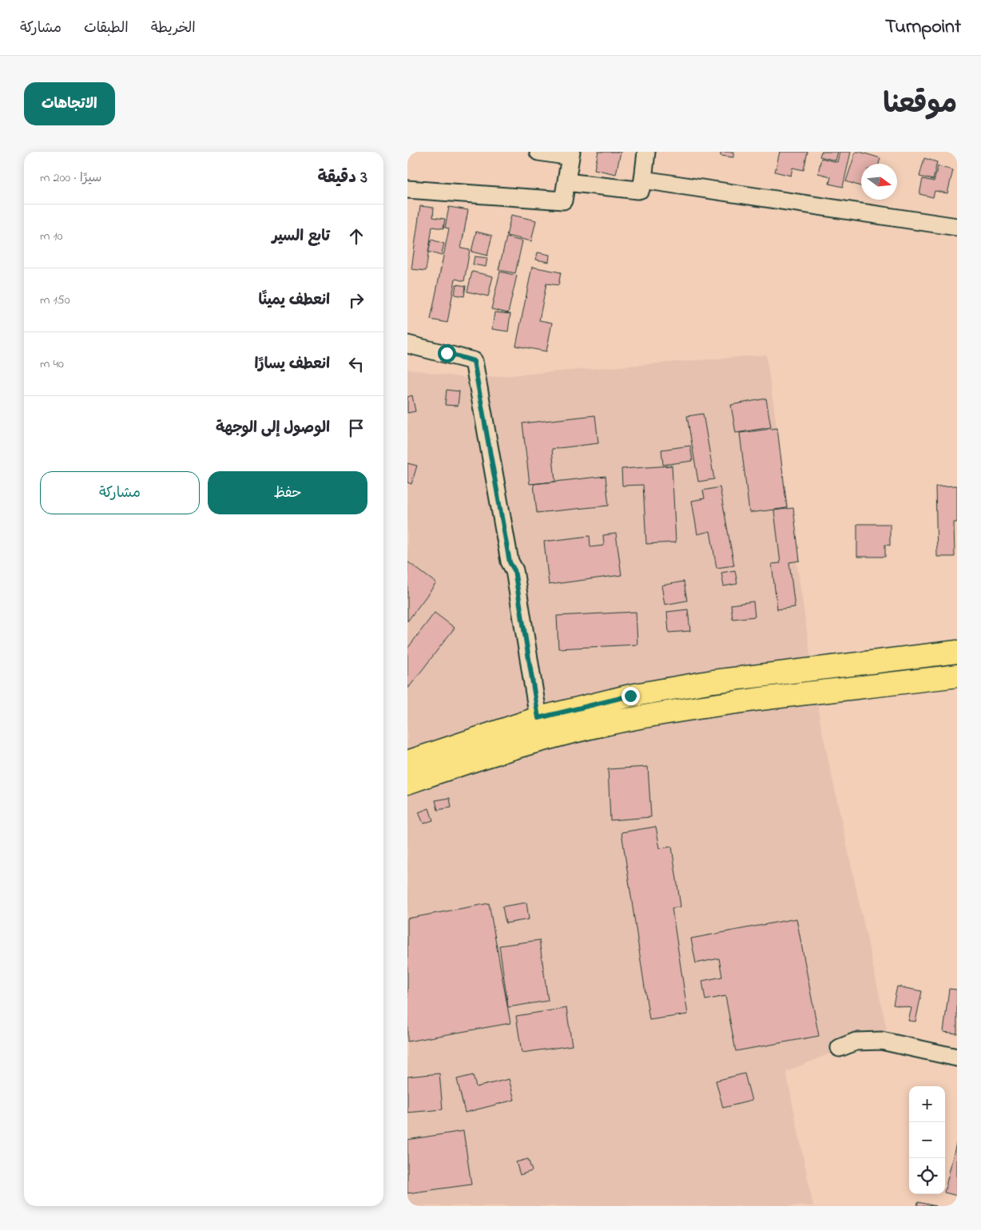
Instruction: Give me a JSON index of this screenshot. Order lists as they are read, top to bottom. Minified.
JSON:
{"north":"right","page":{"header":"Turnpoint","nav":["الخريطة","الطبقات","مشاركة"],"title":"موقعنا","buttons":["الاتجاهات",["حفظ","مشاركة"]],"heading":["3 دقيقة","سيرًا · 200 m"],"list":[["تابع السير","10 m"],["انعطف يمينًا","150 m"],["انعطف يسارًا","40 m"],"الوصول إلى الوجهة"],"map_buttons":["+","−"]}}
